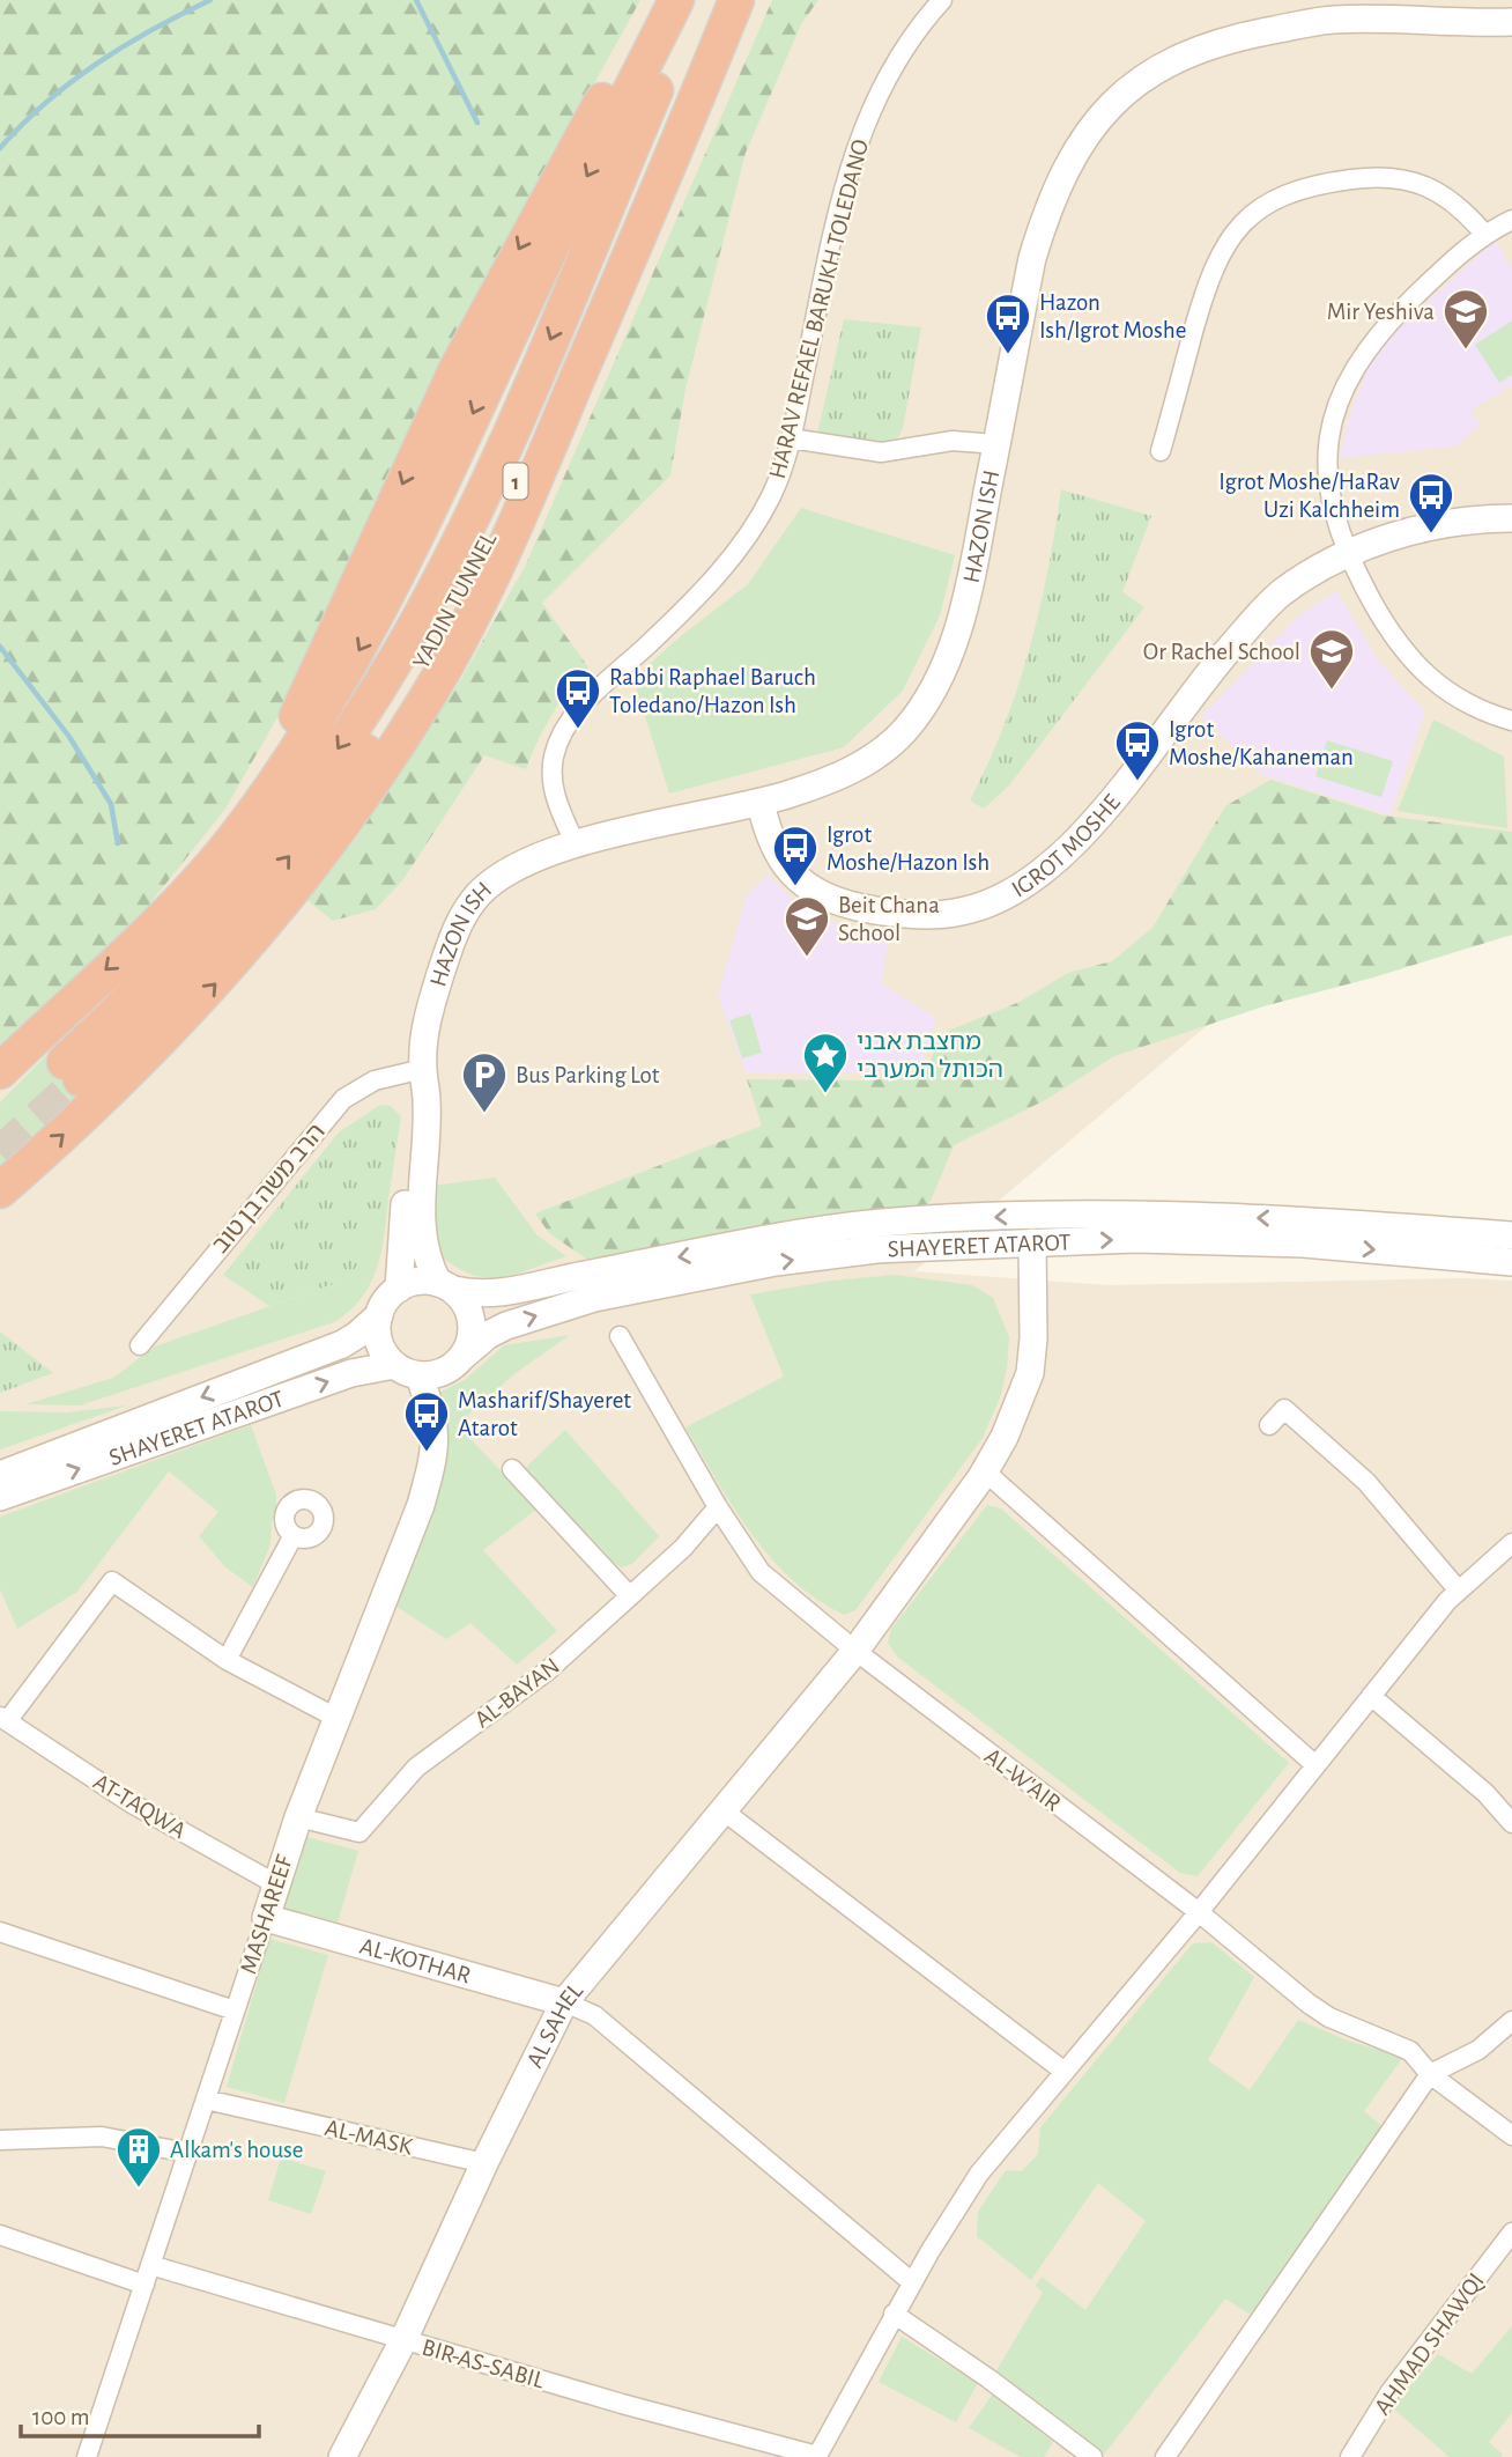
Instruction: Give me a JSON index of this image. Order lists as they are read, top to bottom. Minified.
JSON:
{"streets":{"highway":["1","YADIN TUNNEL"],"street":["HARAV REFAEL BARUKH TOLEDANO","HAZON ISH","IGROT MOSHE","הרב משה בן טוב","SHAYERET ATAROT","AL-BAYAN","AL-W'AIR","AT-TAQWA","MASHAREEF","AL-KOTHAR","AL SAHEL","AL-MASK","AHMAD SHAWQI","BIR-AS-SABIL"]},"crossings":[["HARAV REFAEL BARUKH TOLEDANO","HAZON ISH"],["HAZON ISH","IGROT MOSHE"],["HAZON ISH","הרב משה בן טוב"],["HAZON ISH","SHAYERET ATAROT"],["HAZON ISH","MASHAREEF"],["SHAYERET ATAROT","MASHAREEF"],["SHAYERET ATAROT","AL SAHEL"],["AL-BAYAN","AL-W'AIR"],["AL-BAYAN","MASHAREEF"],["AL-W'AIR","AL SAHEL"],["AT-TAQWA","MASHAREEF"],["MASHAREEF","AL-KOTHAR"],["MASHAREEF","AL-MASK"],["MASHAREEF","BIR-AS-SABIL"],["AL-KOTHAR","AL SAHEL"],["AL SAHEL","AL-MASK"],["AL SAHEL","BIR-AS-SABIL"]],"places":{"school or university":["Mir Yeshiva","Or Rachel School","Beit Chana School"],"bus stop":["Hazon Ish/Igrot Moshe","Igrot Moshe/HaRav Uzi Kalchheim","Rabbi Raphael Baruch Toledano/Hazon Ish","Igrot Moshe/Kahaneman","Igrot Moshe/Hazon Ish","Masharif/Shayeret Atarot"],"place":["מחצבת אבני הכותל המערבי"],"parking":["Bus Parking Lot"],"building":["Alkam's house"]},"scale_bar":"100 m"}
